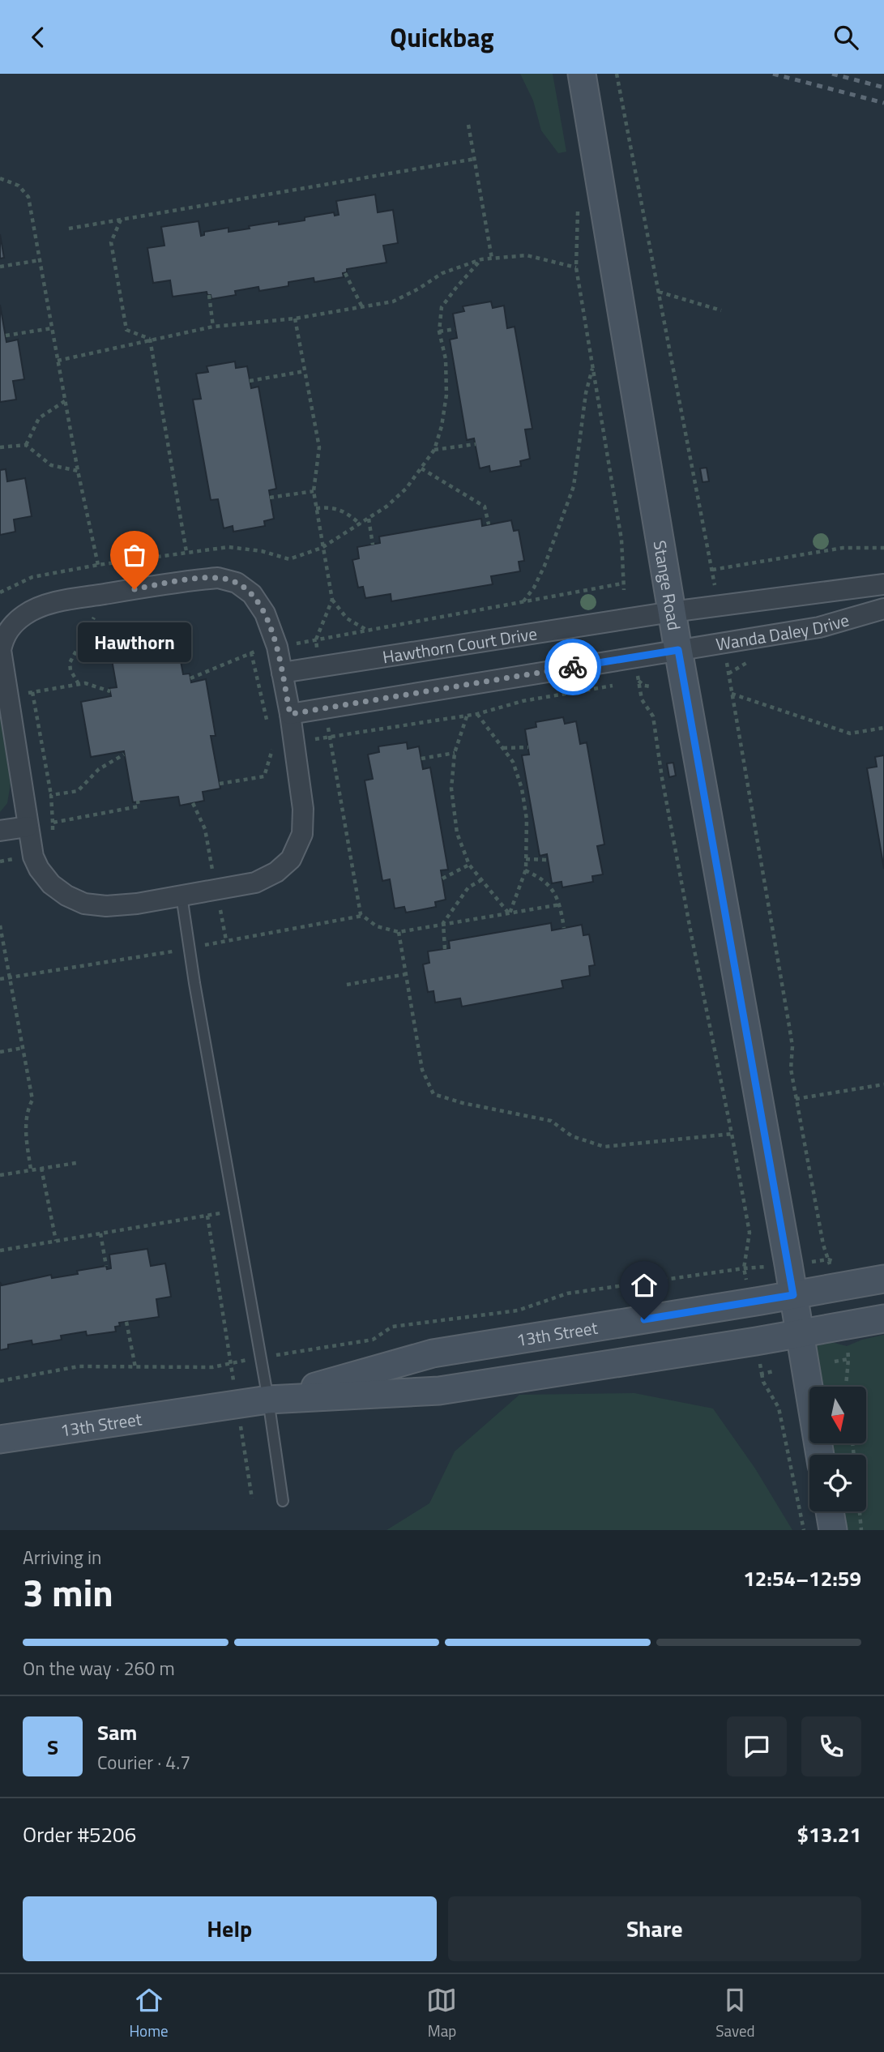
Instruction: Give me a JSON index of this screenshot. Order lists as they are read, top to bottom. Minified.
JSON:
{"streets":{"main road":["Stange Road","13th Street"],"street":["Wanda Daley Drive","Hawthorn Court Drive"]},"crossings":[["Stange Road","Wanda Daley Drive"],["Stange Road","Hawthorn Court Drive"],["Stange Road","13th Street"]],"places":["Hawthorn"],"north":"bottom","page":{"header":"Quickbag","bubble":"Hawthorn","heading":["3 min","Arriving in","12:54–12:59"],"panel":["Sam","Courier · 4.7","Order #5206","$13.21"],"bar":"On the way · 260 m","round":"S","buttons":["Help","Share"],"tabs":["Home","Map","Saved"]}}
